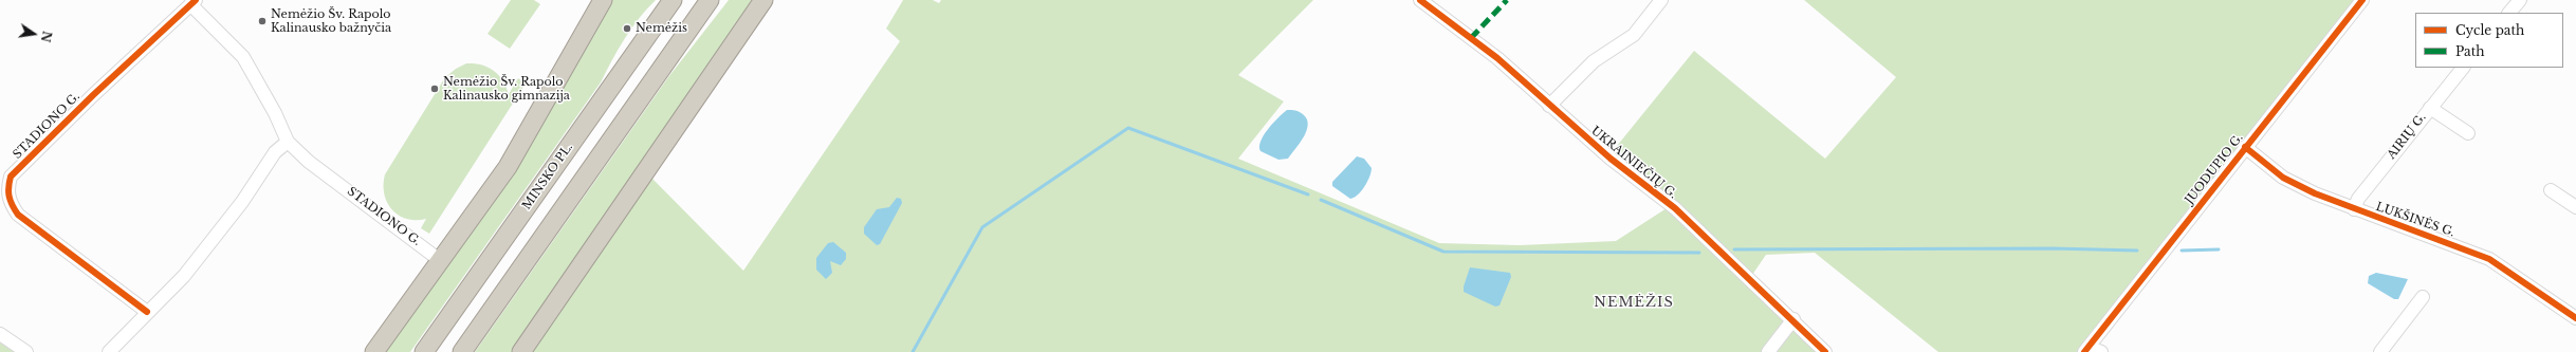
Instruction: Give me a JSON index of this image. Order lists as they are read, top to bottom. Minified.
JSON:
{"streets":{"highway":["MINSKO PL."],"street":["STADIONO G.","AIRIŲ G.","UKRAINIEČIŲ G.","JUODUPIO G.","LUKŠINĖS G."]},"crossings":[["AIRIŲ G.","LUKŠINĖS G."],["JUODUPIO G.","LUKŠINĖS G."]],"districts":["NEMĖŽIS"],"places":["Nemėžio Šv. Rapolo Kalinausko bažnyčia","Nemėžis","Nemėžio Šv. Rapolo Kalinausko gimnazija"],"legend":["Cycle path","Path"],"north":"right"}
